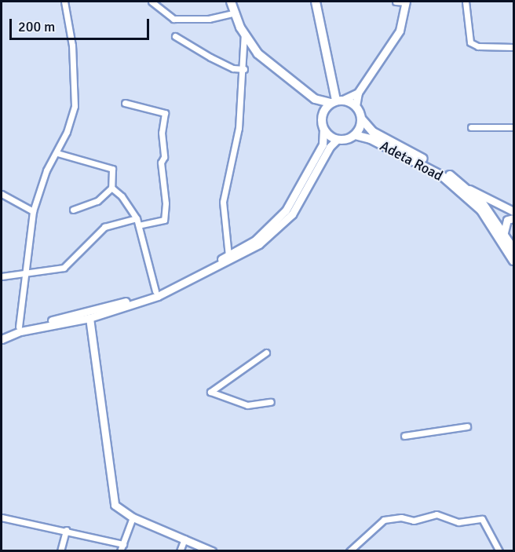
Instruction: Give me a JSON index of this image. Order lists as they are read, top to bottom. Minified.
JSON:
{"streets":{"main road":["Adeta Road"]},"scale_bar":"200 m"}
